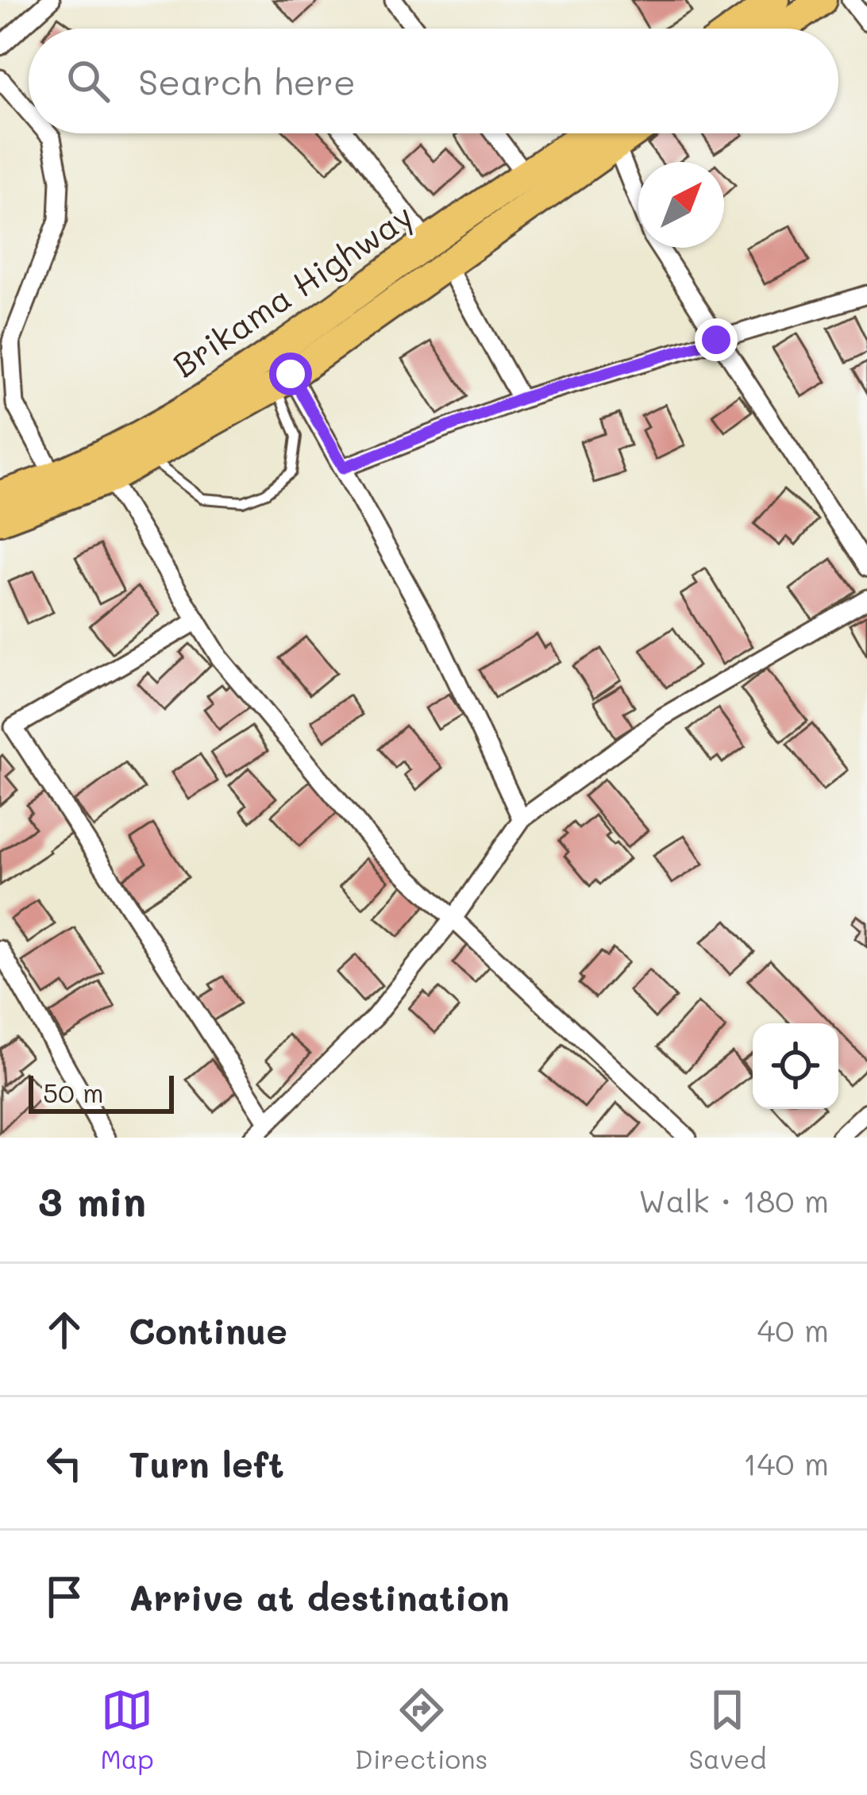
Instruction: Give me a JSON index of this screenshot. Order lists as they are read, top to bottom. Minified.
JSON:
{"streets":{"highway":["Brikama Highway"]},"scale_bar":"50 m","north":"top right","page":{"search":"Search here","scale":"50 m","heading":["3 min","Walk · 180 m"],"list":[["Continue","40 m"],["Turn left","140 m"],"Arrive at destination"],"nav":["Map","Directions","Saved"]}}
